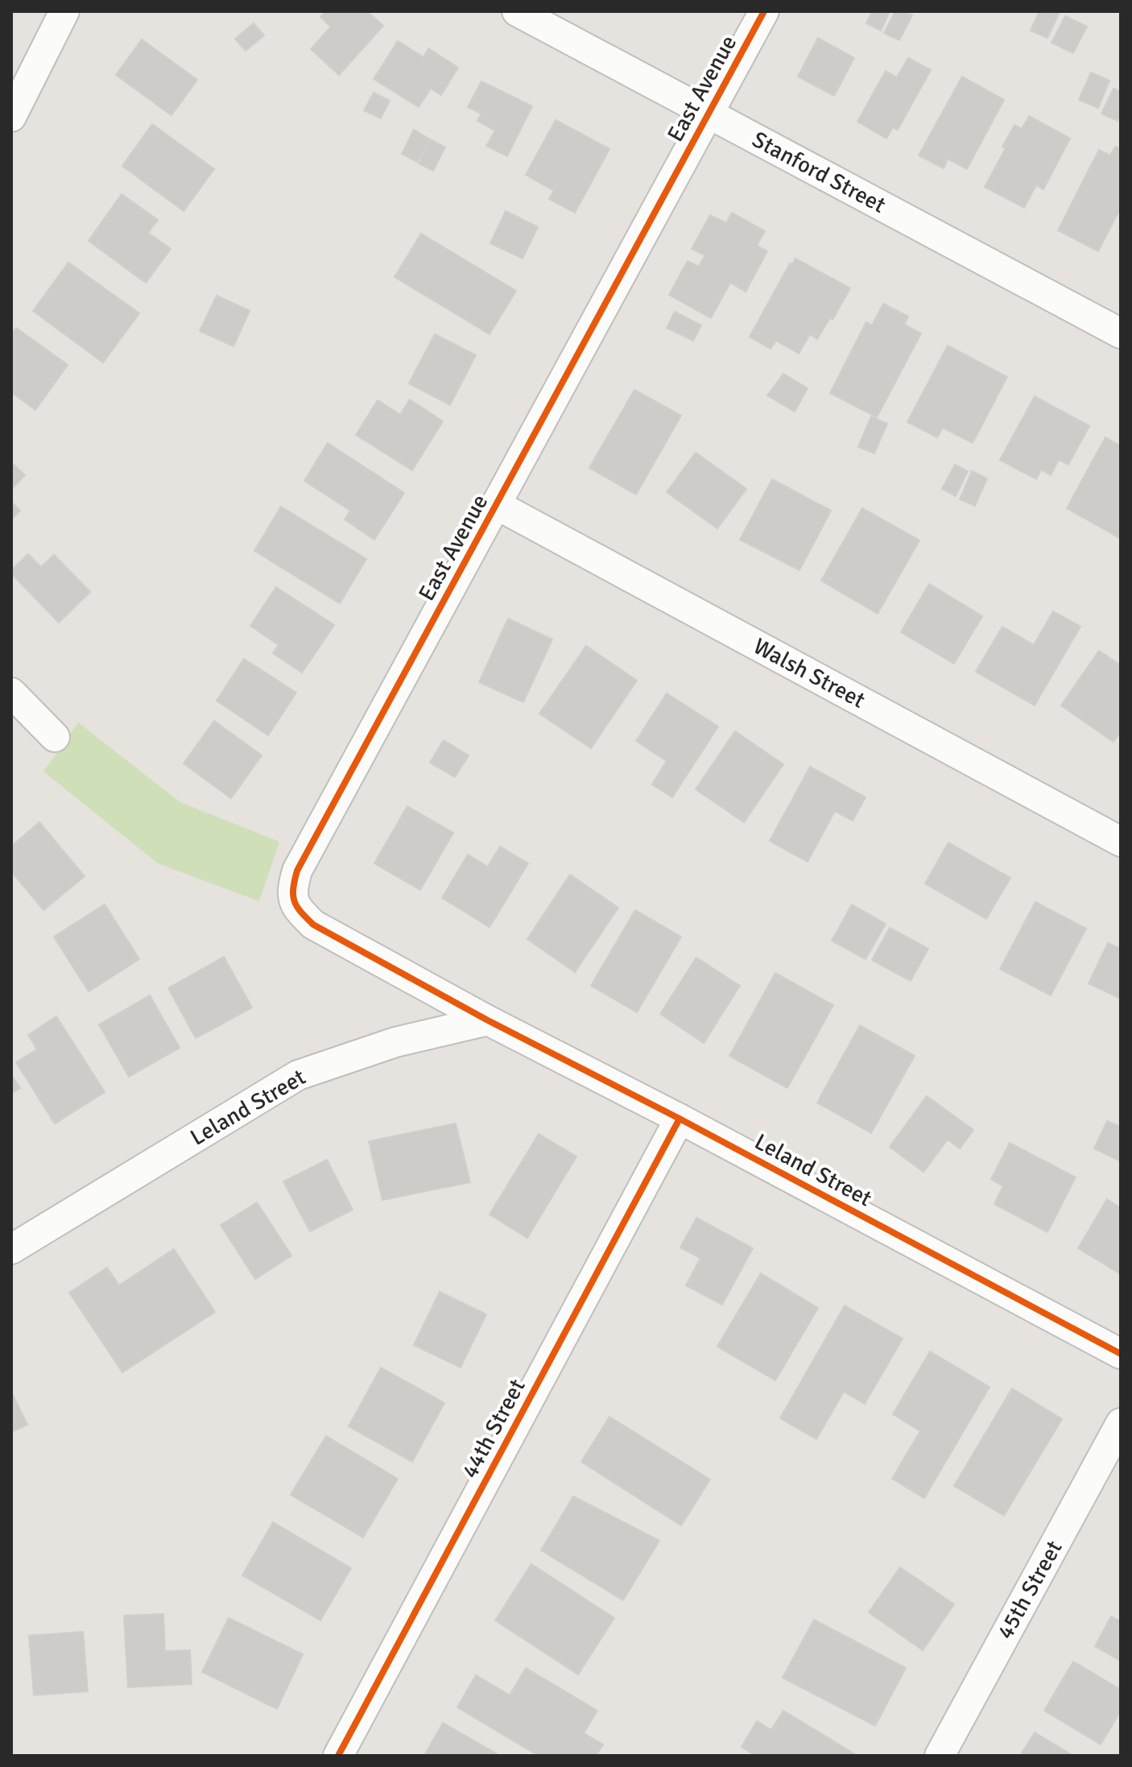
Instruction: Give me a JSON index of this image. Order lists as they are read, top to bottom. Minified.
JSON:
{"streets":{"street":["East Avenue","Stanford Street","Walsh Street","Leland Street","44th Street","45th Street"]},"crossings":[["East Avenue","Stanford Street"],["East Avenue","Walsh Street"],["East Avenue","Leland Street"],["Leland Street","44th Street"]]}
